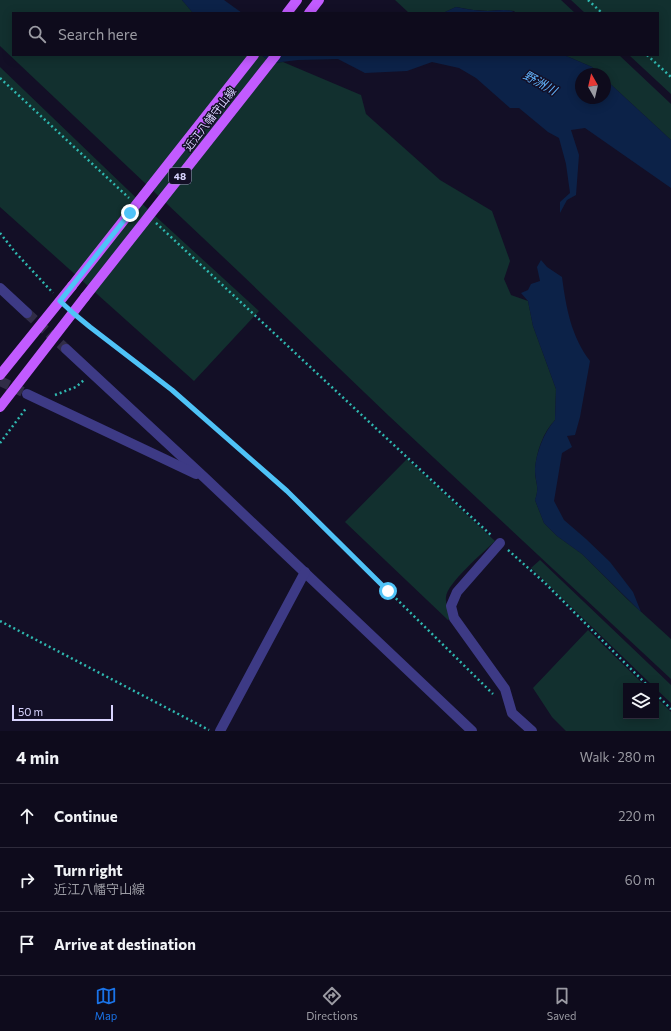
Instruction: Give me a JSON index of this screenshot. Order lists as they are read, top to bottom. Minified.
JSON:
{"streets":{"main road":["近江八幡守山線","48"]},"water":["野洲川"],"scale_bar":"50 m","north":"top","page":{"search":"Search here","scale":"50 m","heading":["4 min","Walk · 280 m"],"list":[["Continue","220 m"],["Turn right","近江八幡守山線","60 m"],"Arrive at destination"],"nav":["Map","Directions","Saved"]}}
